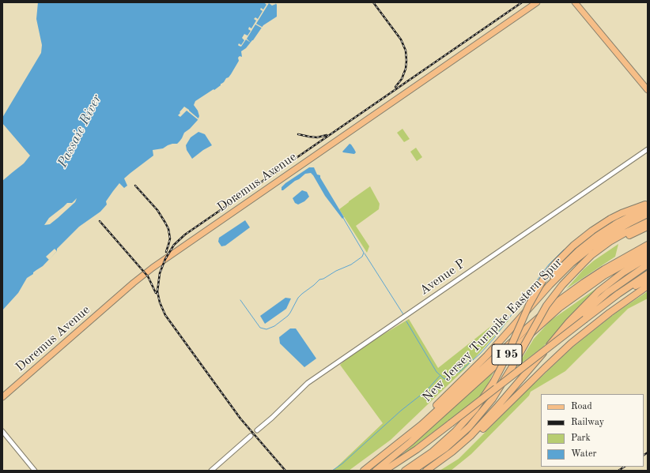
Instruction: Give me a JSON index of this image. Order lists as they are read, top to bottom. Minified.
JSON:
{"streets":{"highway":["New Jersey Turnpike Eastern Spur","I 95"],"main road":["Doremus Avenue"],"street":["Avenue P"]},"water":["Passaic River"],"legend":["Road","Railway","Park","Water"]}
